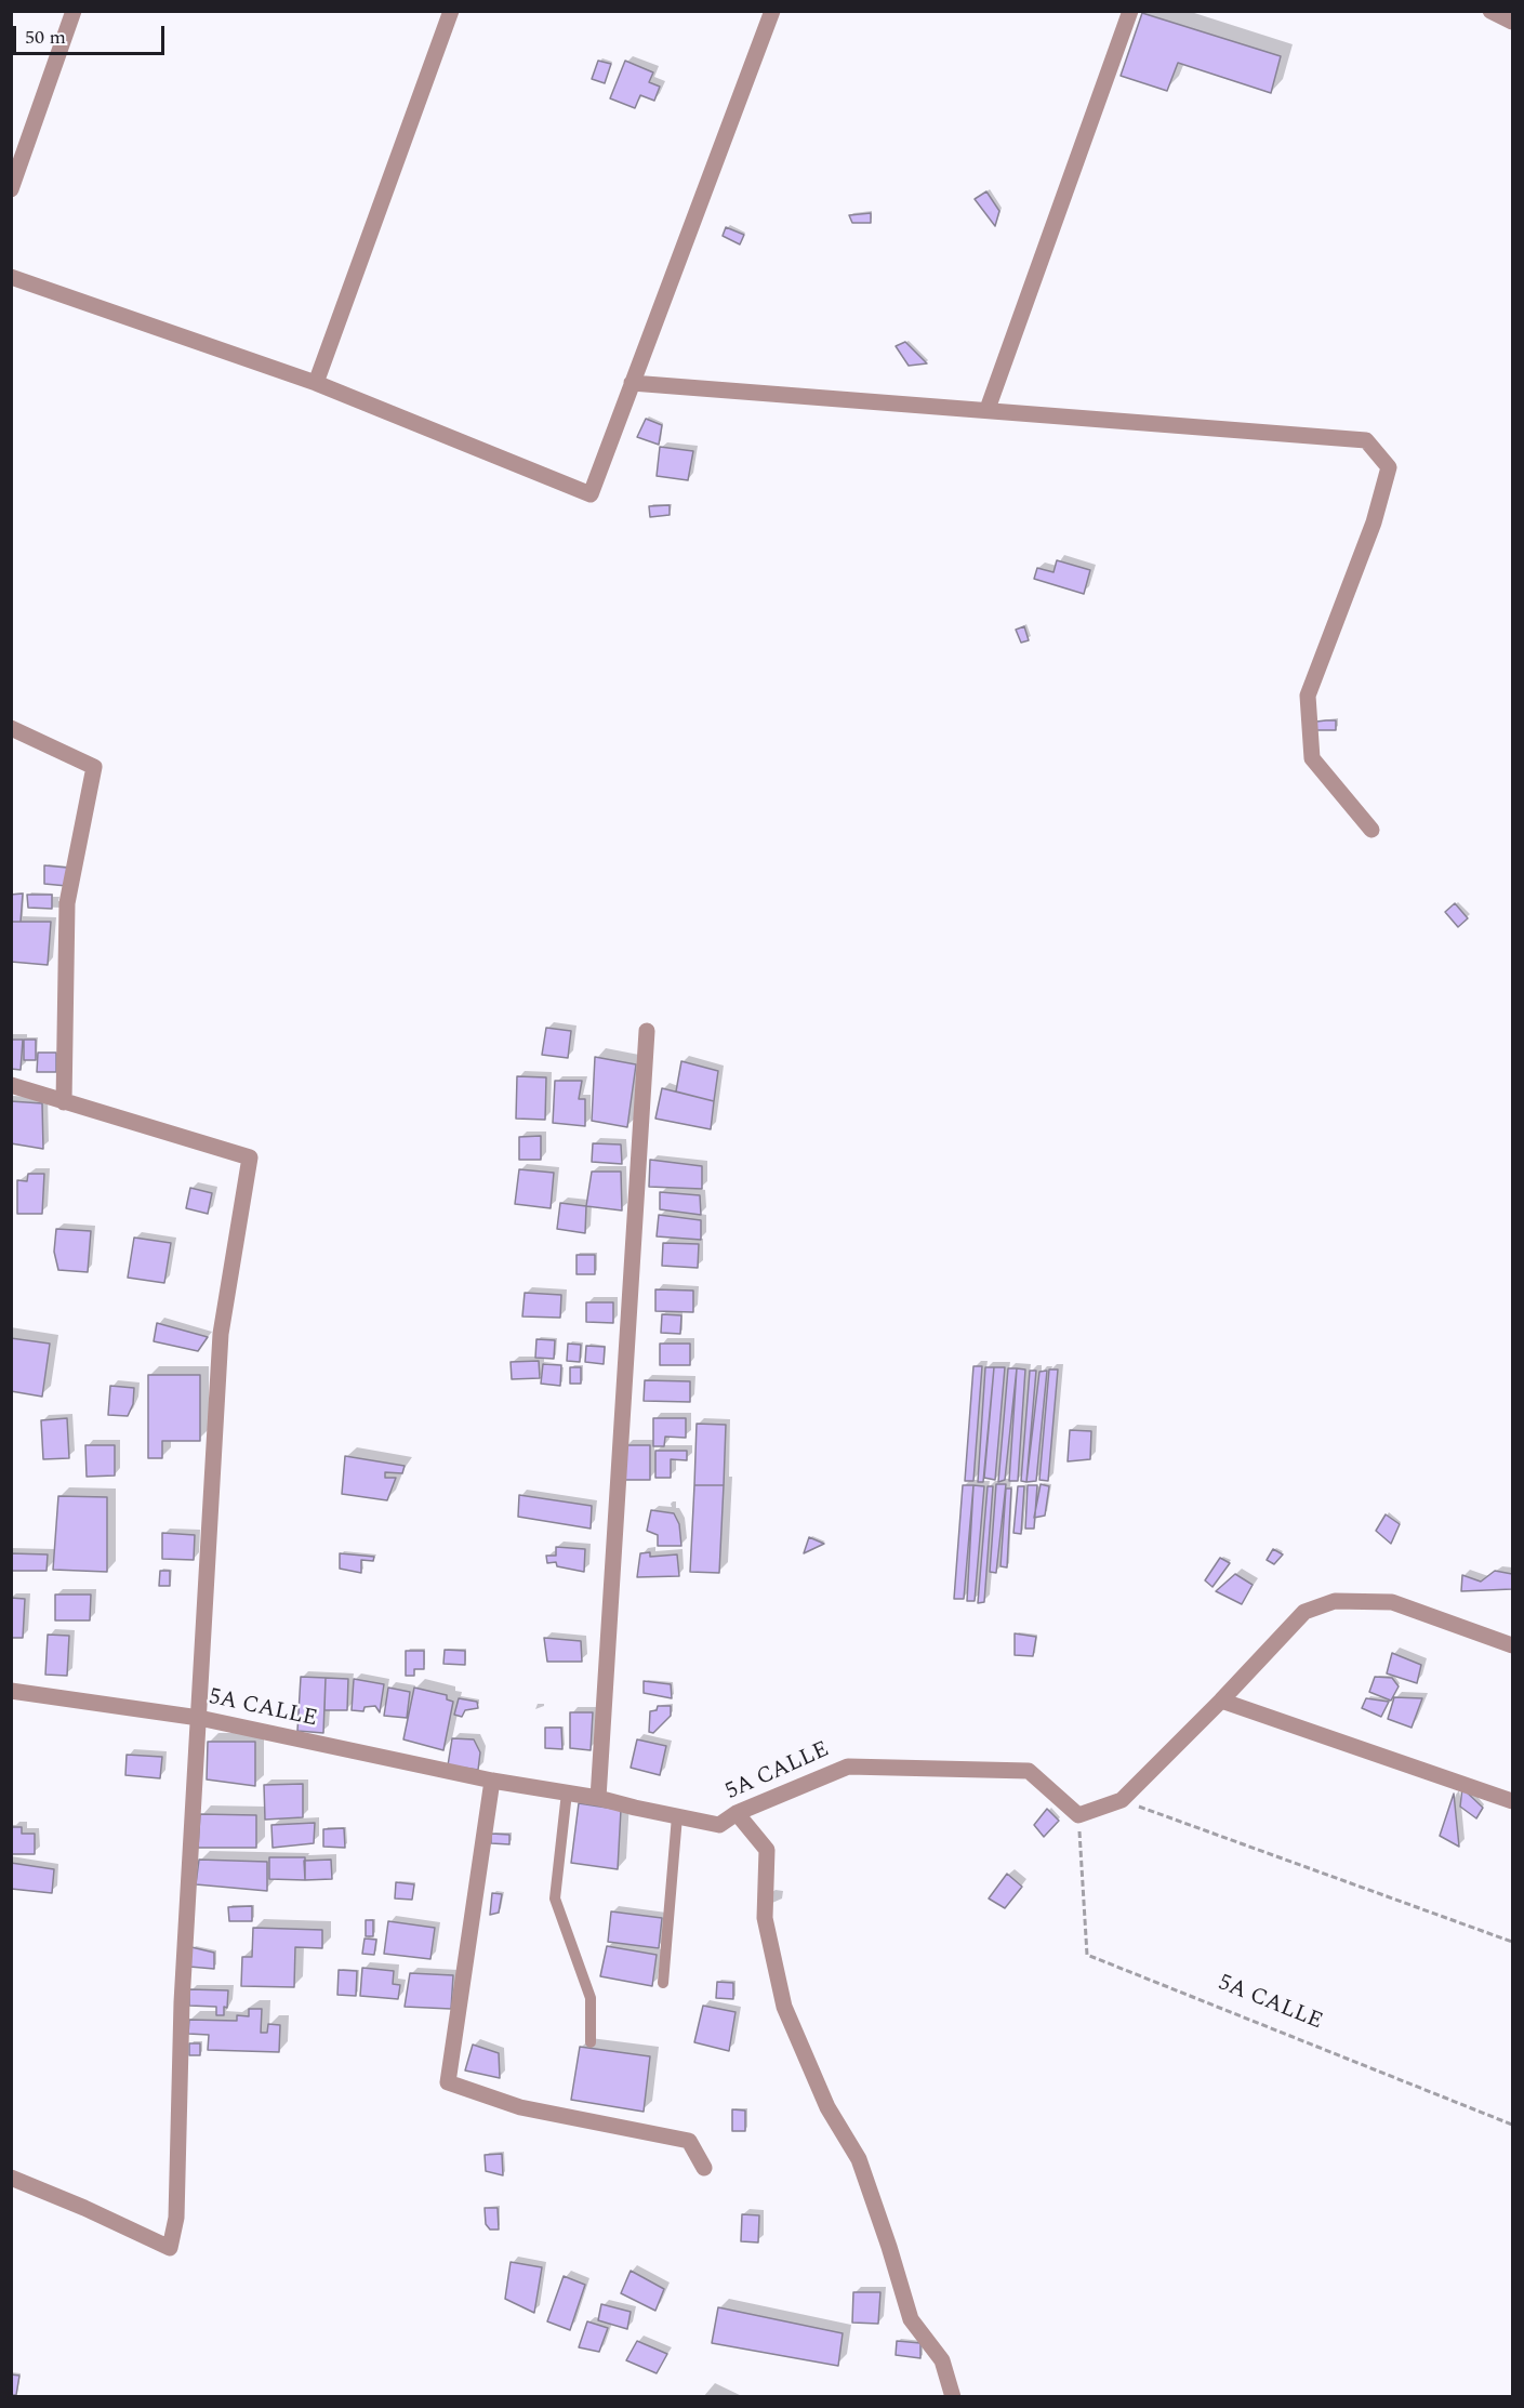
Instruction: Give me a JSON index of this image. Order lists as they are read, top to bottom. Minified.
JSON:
{"streets":{"street":["5A CALLE"]},"scale_bar":"50 m"}
